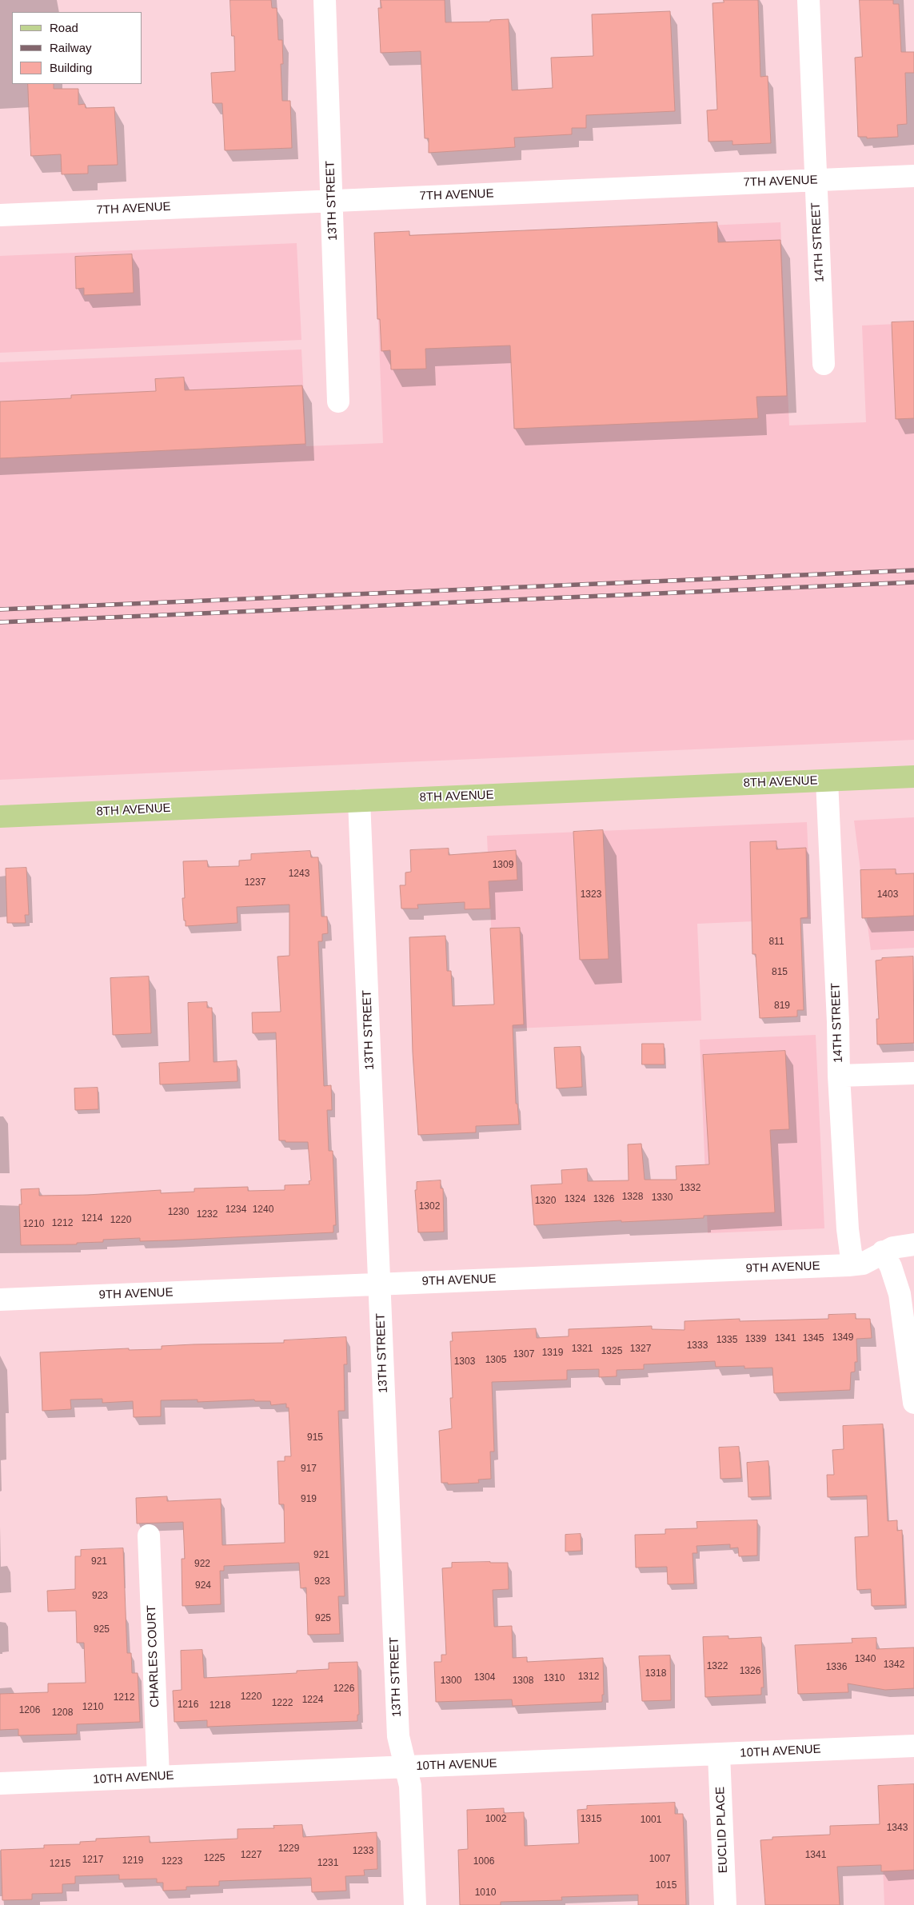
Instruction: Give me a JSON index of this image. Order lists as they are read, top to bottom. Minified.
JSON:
{"streets":{"main road":["8TH AVENUE"],"street":["7TH AVENUE","13TH STREET","14TH STREET","9TH AVENUE","CHARLES COURT","10TH AVENUE","EUCLID PLACE"]},"crossings":[["7TH AVENUE","13TH STREET"],["7TH AVENUE","14TH STREET"],["13TH STREET","8TH AVENUE"],["13TH STREET","9TH AVENUE"],["13TH STREET","10TH AVENUE"],["14TH STREET","8TH AVENUE"],["14TH STREET","9TH AVENUE"],["CHARLES COURT","10TH AVENUE"],["10TH AVENUE","EUCLID PLACE"]],"house_numbers":["1309","1243","1237","1323","1403","811","815","819","1332","1328","1330","1324","1326","1320","1302","1234","1240","1230","1232","1214","1220","1212","1210","1349","1341","1345","1339","1335","1333","1321","1327","1325","1319","1307","1305","1303","915","917","919","921","921","922","923","924","923","925","925","1340","1342","1322","1336","1326","1318","1312","1304","1310","1300","1308","1226","1220","1212","1224","1222","1216","1218","1210","1206","1208","1002","1315","1001","1343","1229","1233","1227","1341","1225","1007","1217","1219","1223","1006","1231","1215","1015","1010"],"legend":["Road","Railway","Building"]}
